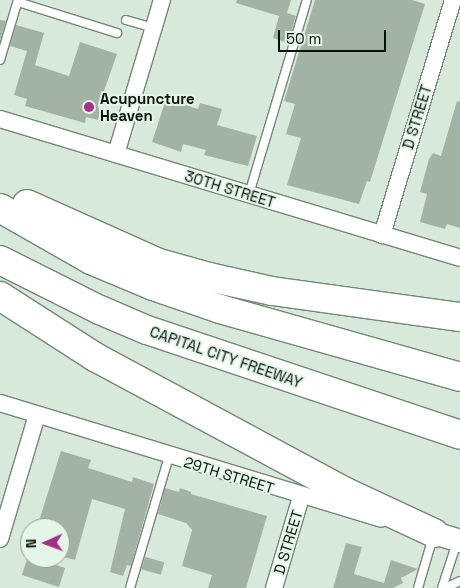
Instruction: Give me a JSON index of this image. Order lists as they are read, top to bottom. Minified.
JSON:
{"streets":{"highway":["CAPITAL CITY FREEWAY"],"street":["D STREET","30TH STREET","29TH STREET"]},"crossings":[["D STREET","30TH STREET"],["D STREET","29TH STREET"]],"places":["Acupuncture Heaven"],"scale_bar":"50 m","north":"left"}
